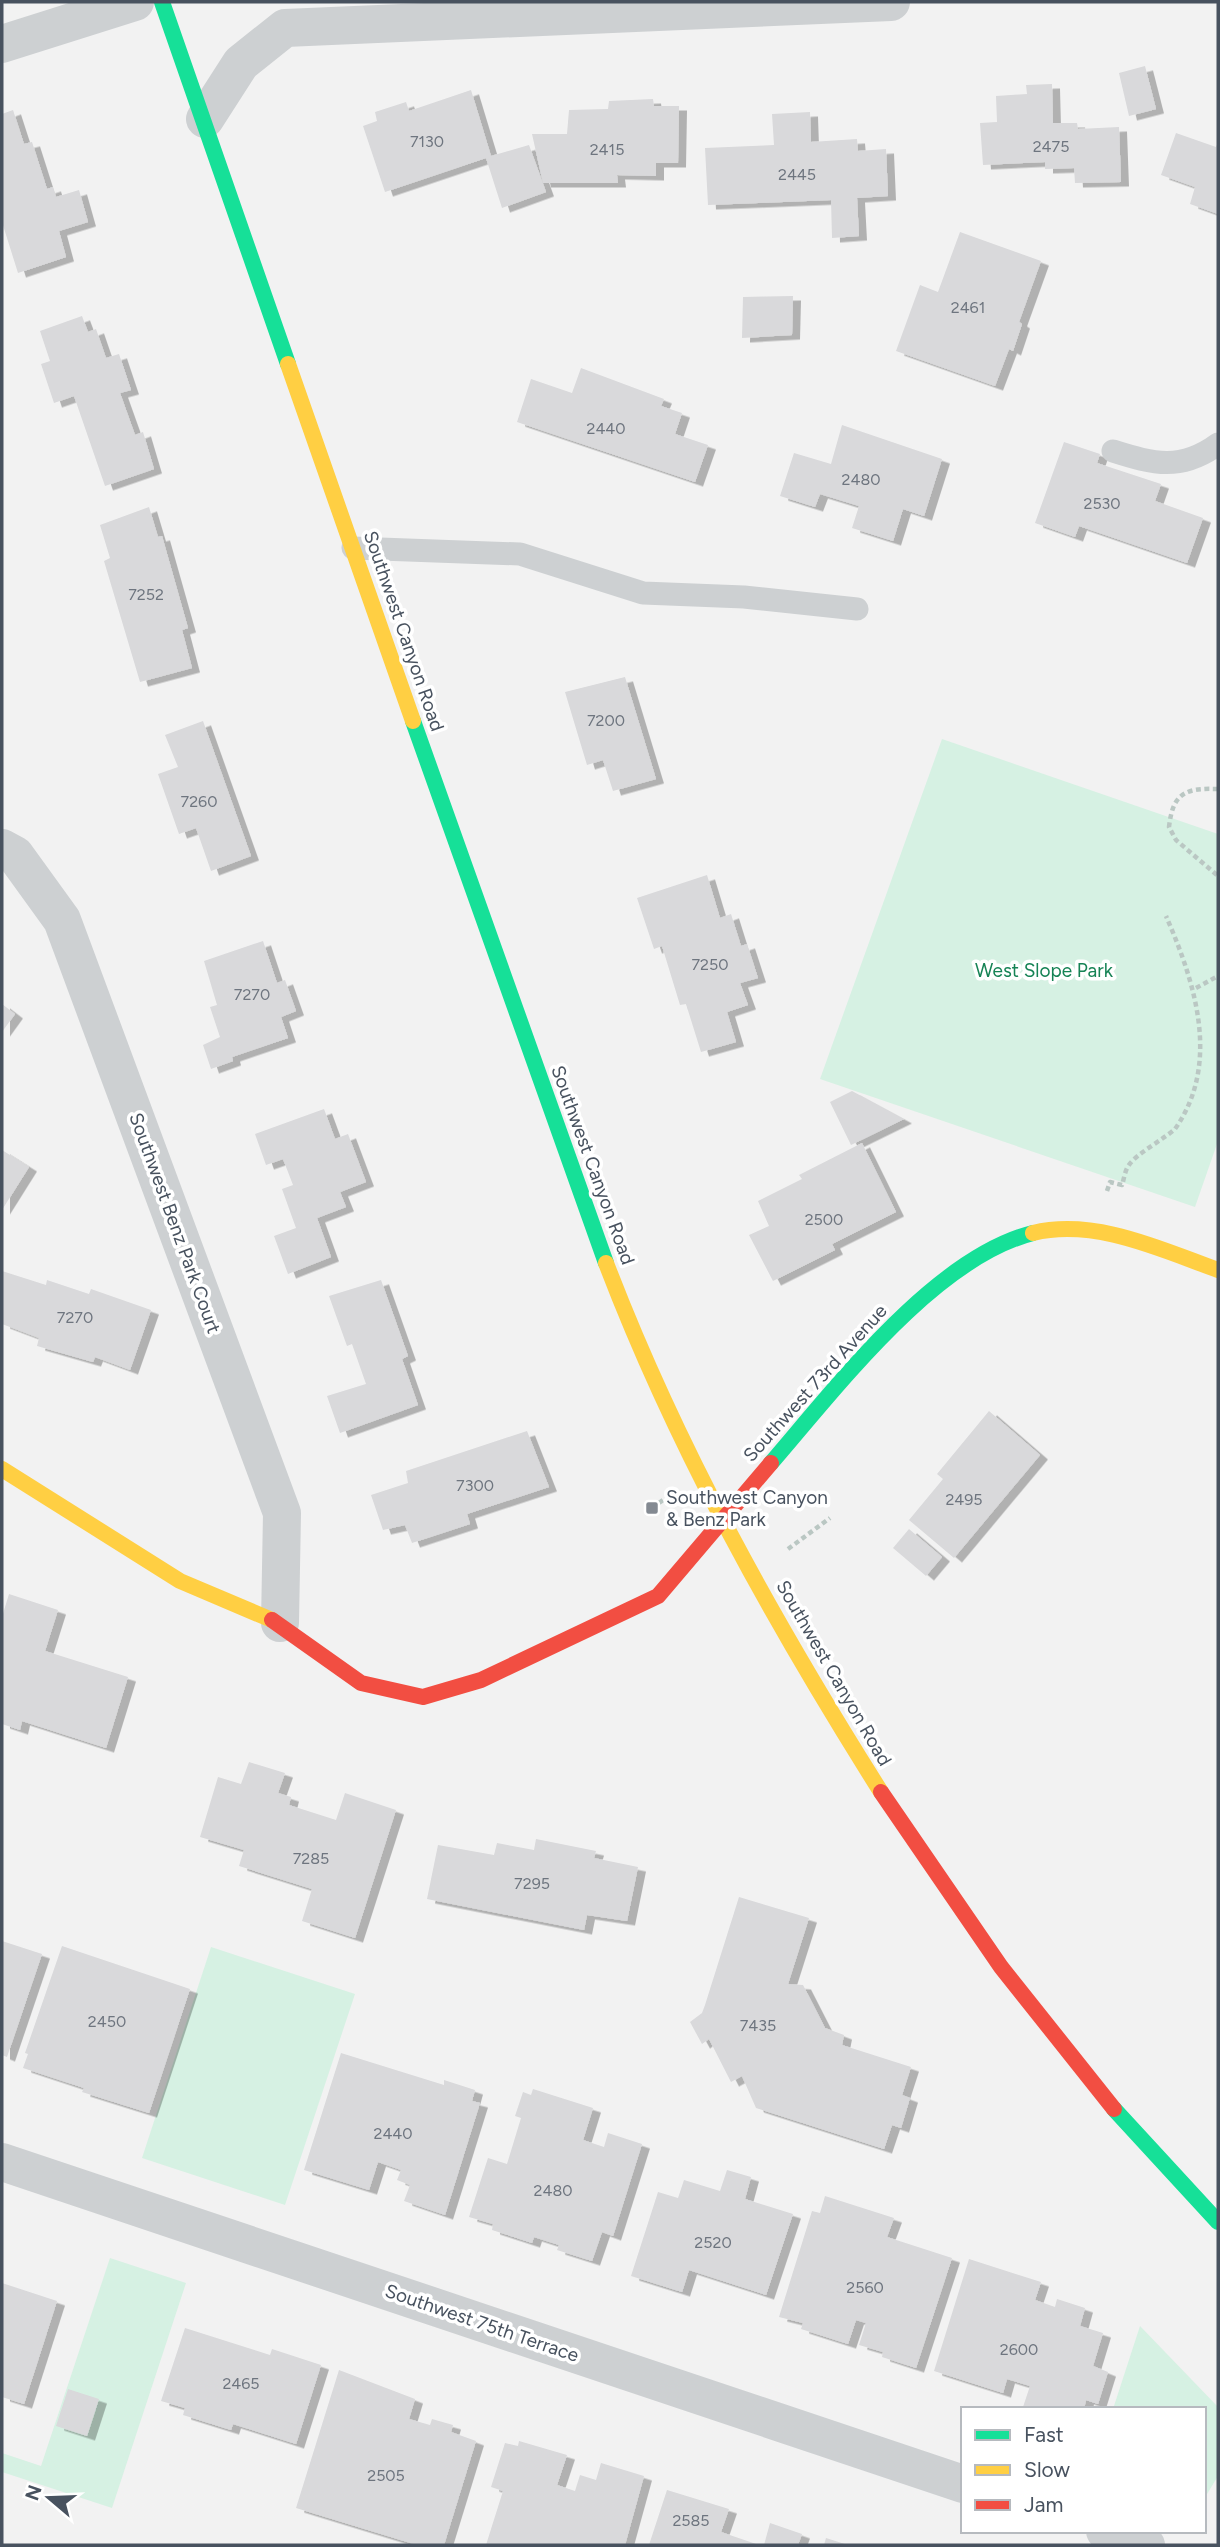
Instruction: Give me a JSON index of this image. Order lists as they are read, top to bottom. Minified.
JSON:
{"streets":{"main road":["Southwest Canyon Road","Southwest 73rd Avenue"],"street":["Southwest Benz Park Court","Southwest 75th Terrace"]},"crossings":[["Southwest Canyon Road","Southwest 73rd Avenue"],["Southwest Benz Park Court","Southwest 73rd Avenue"]],"parks":["West Slope Park"],"places":{"transit":["Southwest Canyon & Benz Park"]},"house_numbers":["7130","2475","2415","2445","2461","2440","2480","2530","7252","7200","7260","7250","7270","2500","7270","7300","2495","7285","7295","2450","7435","2440","2480","2520","2560","2600","2465","2505","2585"],"legend":["Fast","Slow","Jam"],"north":"left"}
